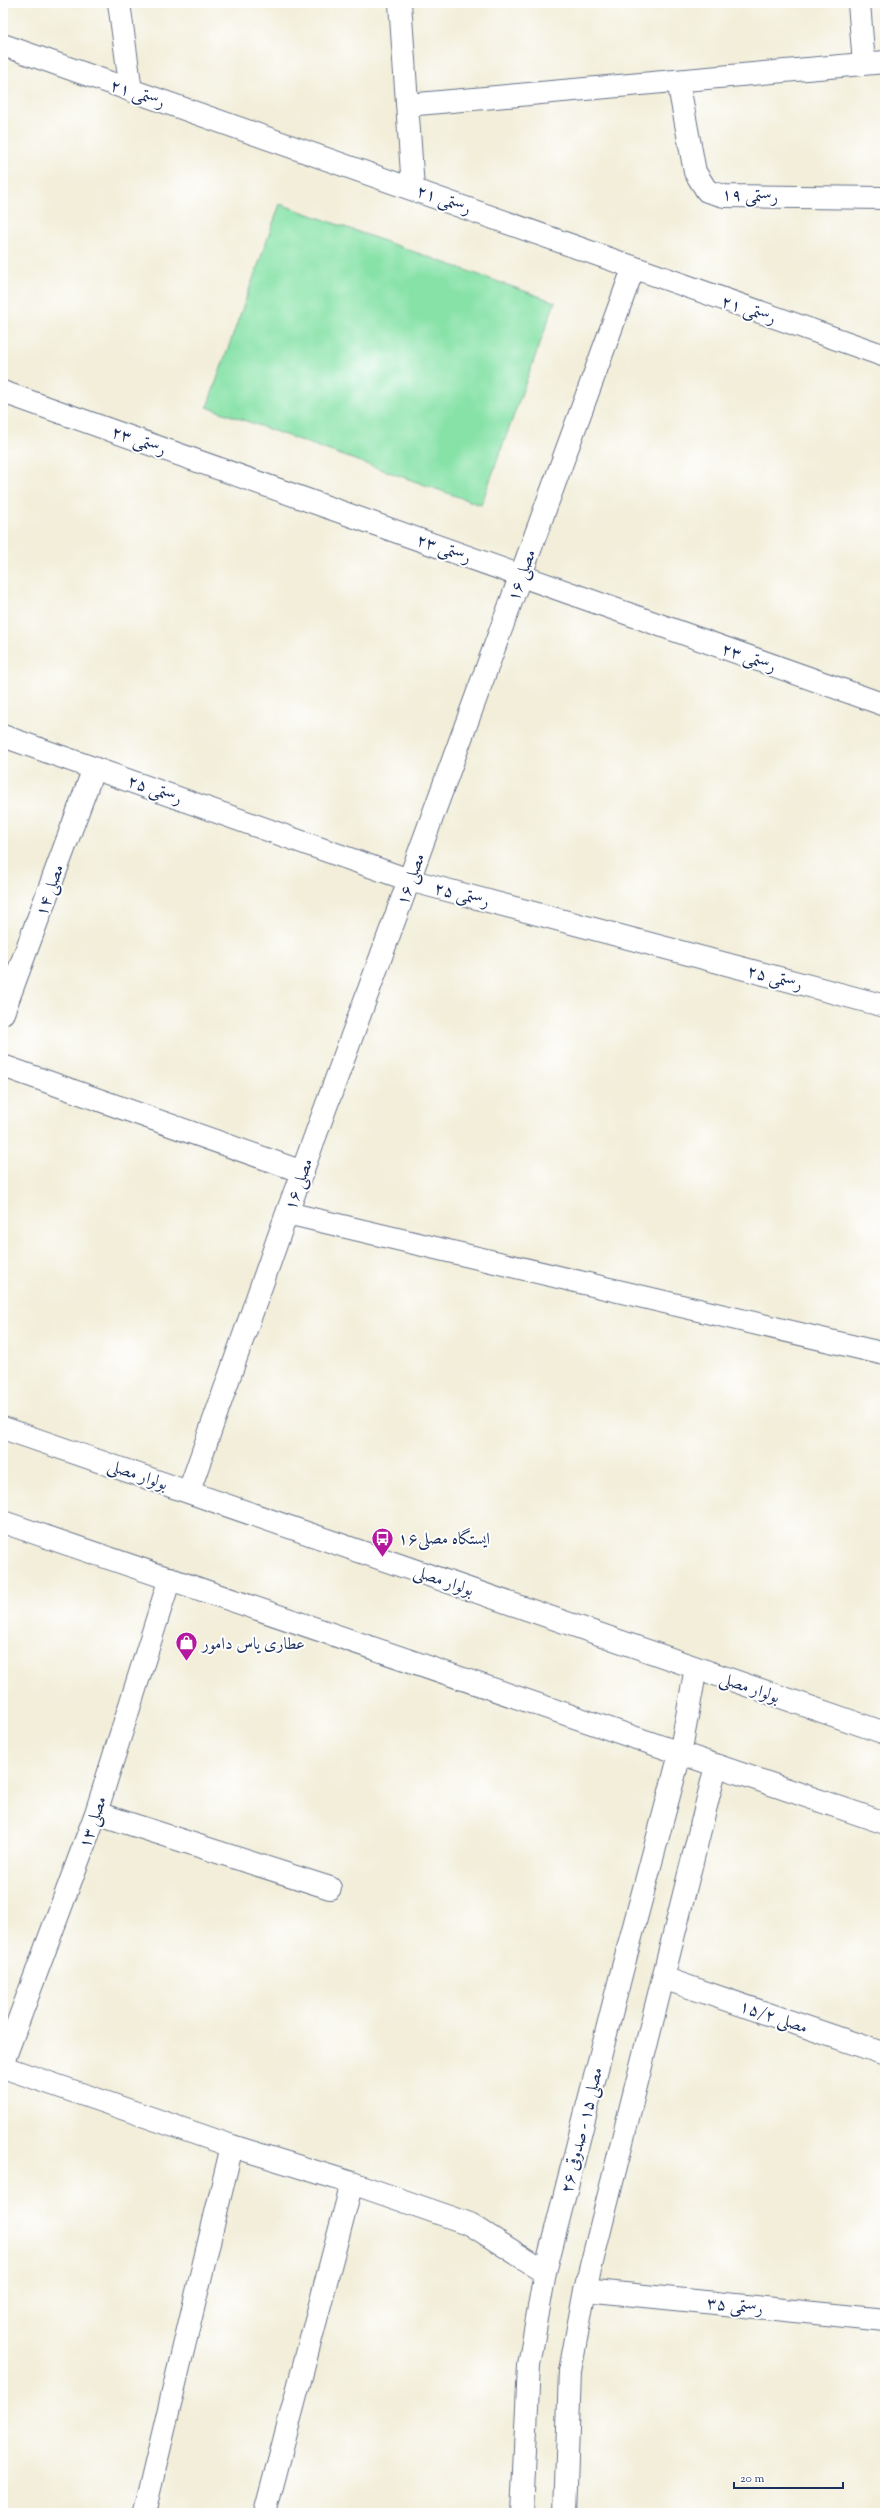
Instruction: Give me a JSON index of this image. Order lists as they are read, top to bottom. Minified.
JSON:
{"streets":{"street":["رستمی ۲۱","رستمی ۱۹","رستمی ۲۳","مصلی ۱۶","رستمی ۲۵","مصلی ۱۴","بولوار مصلی","مصلی ۱۳","مصلی ۱۵/۲","مصلی ۱۵ - صدوقی ۲۶","رستمی ۳۵"]},"crossings":[["رستمی ۲۱","مصلی ۱۶"],["رستمی ۲۳","مصلی ۱۶"],["مصلی ۱۶","رستمی ۲۵"],["مصلی ۱۶","بولوار مصلی"],["رستمی ۲۵","مصلی ۱۴"],["بولوار مصلی","مصلی ۱۵ - صدوقی ۲۶"]],"places":{"bus stop":["ایستگاه مصلی۱۶"],"shop":["عطاری یاس دامور"]},"scale_bar":"20 m"}
